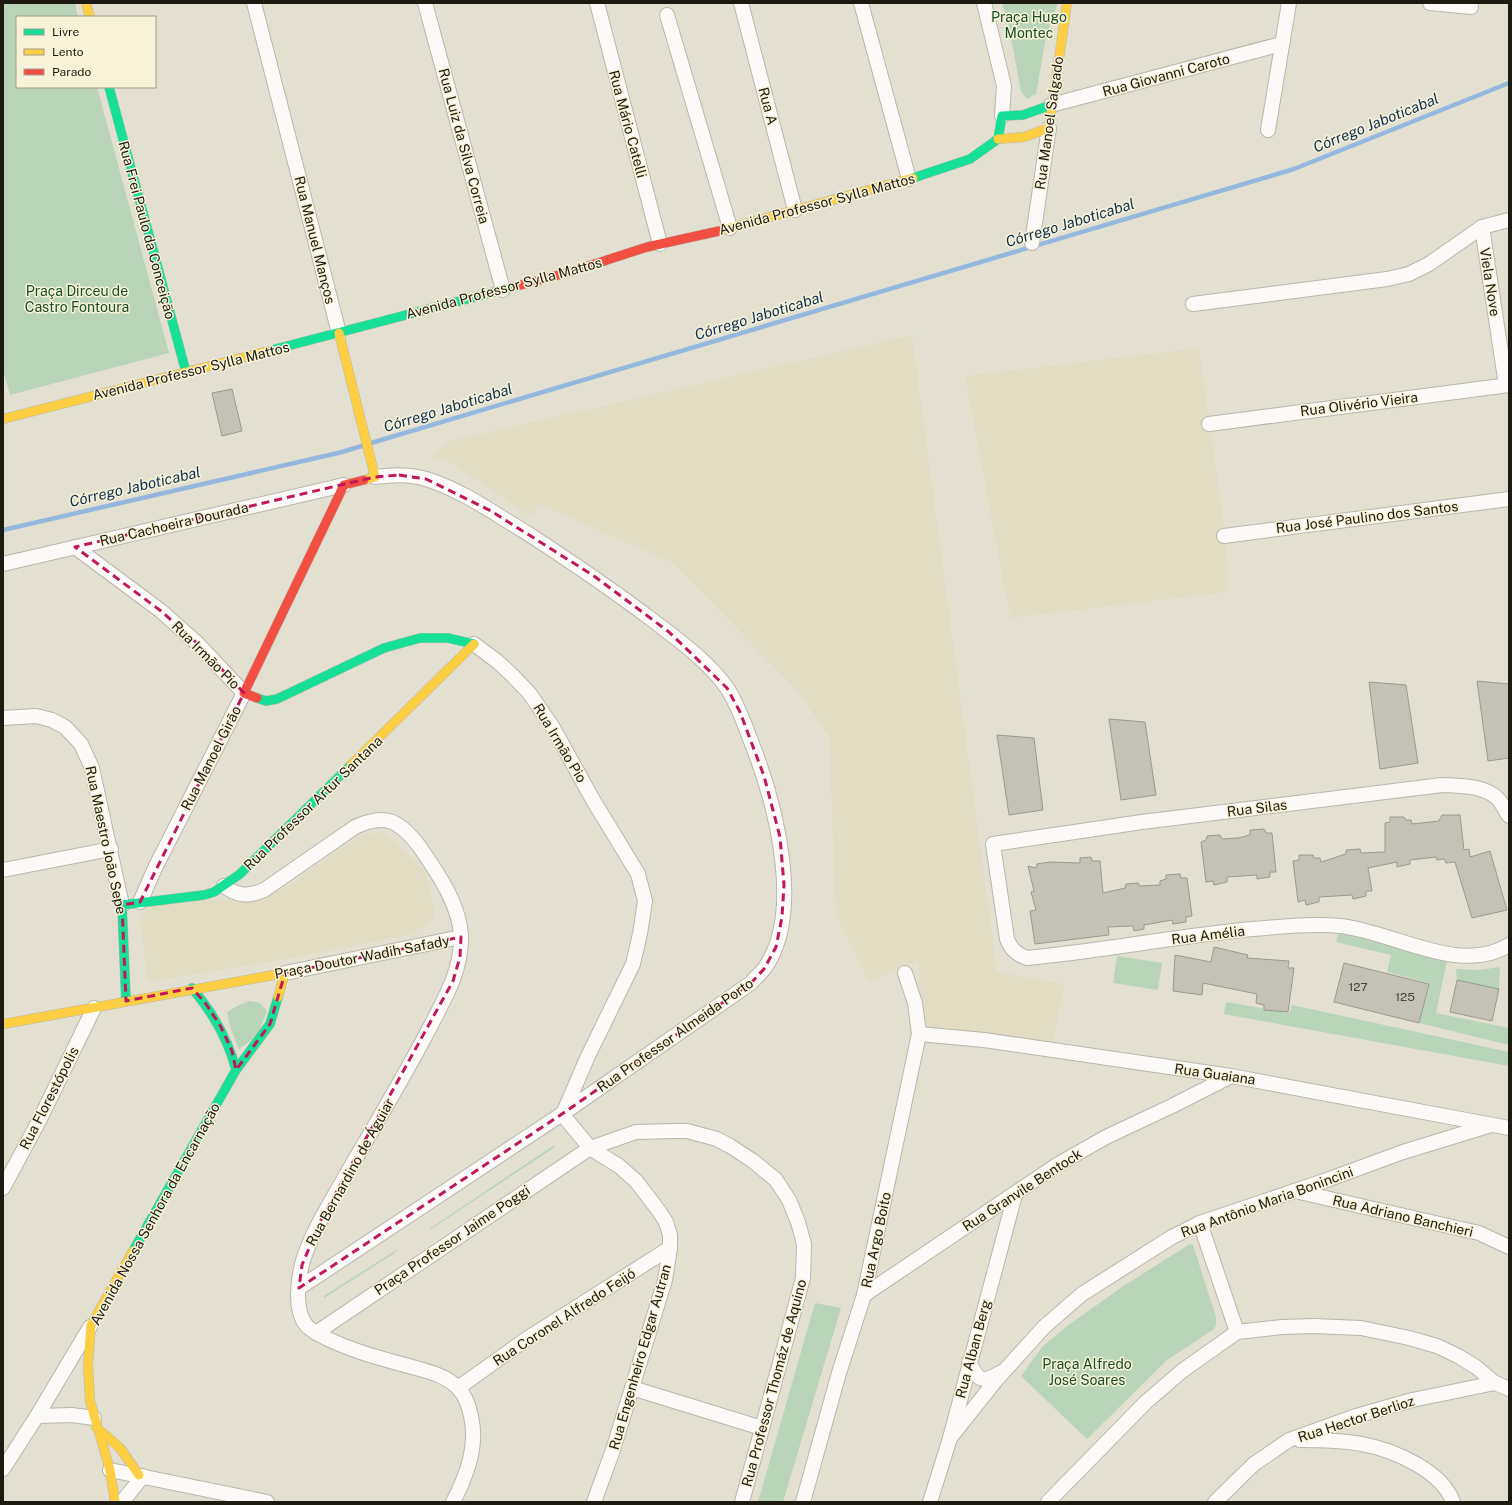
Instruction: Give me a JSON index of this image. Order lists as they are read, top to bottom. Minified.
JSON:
{"streets":{"street":["Rua Giovanni Caroto","Rua A","Rua Manoel Salgado","Rua Mário Catelli","Rua Luiz da Silva Correia","Avenida Professor Sylla Mattos","Rua Frei Paulo da Conceição","Rua Manuel Manços","Viela Nove","Rua Olivério Vieira","Rua José Paulino dos Santos","Rua Cachoeira Dourada","Rua Irmão Pio","Rua Manoel Girão","Rua Professor Artur Santana","Rua Silas","Rua Maestro João Sepe","Rua Amélia","Praça Doutor Wadih Safady","Rua Professor Almeida Porto","Rua Guaiana","Rua Florestópolis","Rua Bernardino de Águiar","Rua Granvile Bentock","Rua Antônio Maria Bonincini","Avenida Nossa Senhora da Encarnação","Rua Adriano Banchieri","Praça Professor Jaime Poggi","Rua Argo Boito","Rua Coronel Alfredo Feijó","Rua Alban Berg","Rua Engenheiro Edgar Autran","Rua Professor Thomáz de Aquino","Rua Hector Berlioz"]},"crossings":[["Rua Giovanni Caroto","Rua Manoel Salgado"],["Rua A","Avenida Professor Sylla Mattos"],["Rua Mário Catelli","Avenida Professor Sylla Mattos"],["Rua Luiz da Silva Correia","Avenida Professor Sylla Mattos"],["Avenida Professor Sylla Mattos","Rua Frei Paulo da Conceição"],["Avenida Professor Sylla Mattos","Rua Manuel Manços"],["Rua Manuel Manços","Rua Professor Almeida Porto"],["Viela Nove","Rua Olivério Vieira"],["Rua Cachoeira Dourada","Rua Irmão Pio"],["Rua Cachoeira Dourada","Rua Manoel Girão"],["Rua Cachoeira Dourada","Rua Professor Almeida Porto"],["Rua Irmão Pio","Rua Manoel Girão"],["Rua Irmão Pio","Rua Professor Artur Santana"],["Rua Irmão Pio","Rua Professor Almeida Porto"],["Rua Manoel Girão","Rua Professor Artur Santana"],["Rua Manoel Girão","Rua Professor Almeida Porto"],["Rua Professor Artur Santana","Rua Maestro João Sepe"],["Rua Professor Artur Santana","Praça Doutor Wadih Safady"],["Rua Silas","Rua Amélia"],["Rua Maestro João Sepe","Praça Doutor Wadih Safady"],["Praça Doutor Wadih Safady","Rua Florestópolis"],["Praça Doutor Wadih Safady","Rua Bernardino de Águiar"],["Praça Doutor Wadih Safady","Avenida Nossa Senhora da Encarnação"],["Rua Guaiana","Rua Granvile Bentock"],["Rua Guaiana","Rua Antônio Maria Bonincini"],["Rua Guaiana","Rua Argo Boito"],["Rua Bernardino de Águiar","Praça Professor Jaime Poggi"],["Rua Bernardino de Águiar","Rua Coronel Alfredo Feijó"],["Rua Granvile Bentock","Rua Argo Boito"],["Rua Granvile Bentock","Rua Alban Berg"],["Rua Antônio Maria Bonincini","Rua Adriano Banchieri"],["Rua Antônio Maria Bonincini","Rua Alban Berg"],["Praça Professor Jaime Poggi","Rua Engenheiro Edgar Autran"],["Praça Professor Jaime Poggi","Rua Professor Thomáz de Aquino"],["Rua Coronel Alfredo Feijó","Rua Engenheiro Edgar Autran"],["Rua Engenheiro Edgar Autran","Rua Professor Thomáz de Aquino"]],"water":["Córrego Jaboticabal"],"parks":["Praça Hugo Montec","Praça Dirceu de Castro Fontoura","Praça Alfredo José Soares"],"house_numbers":["127","125"],"legend":["Livre","Lento","Parado"]}
